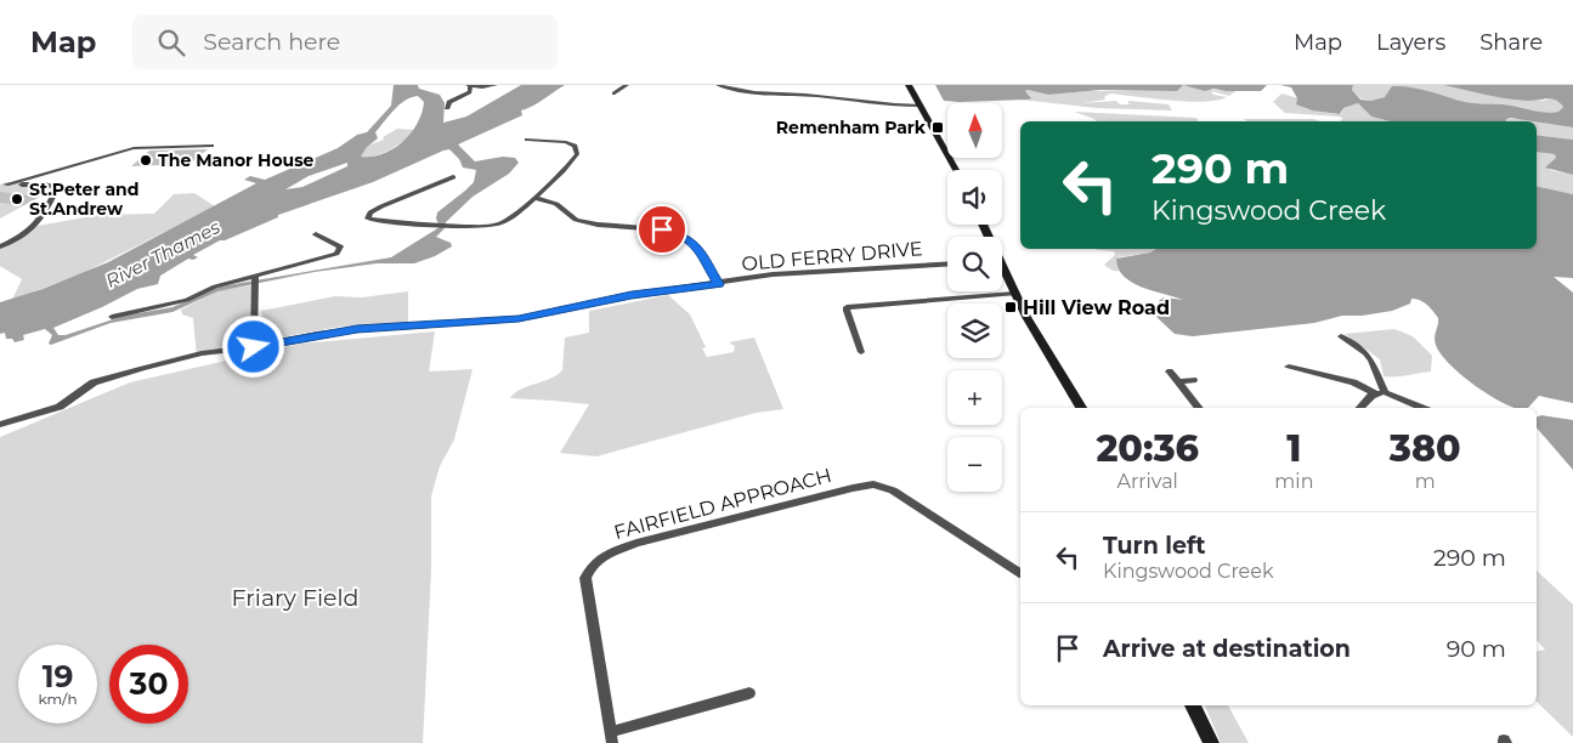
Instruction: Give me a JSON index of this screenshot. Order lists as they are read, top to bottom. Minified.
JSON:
{"streets":{"street":["OLD FERRY DRIVE","FAIRFIELD APPROACH"]},"water":["River Thames"],"parks":["Friary Field"],"places":{"transit":["Remenham Park","Hill View Road"],"other":["The Manor House","St.Peter and St.Andrew"]},"north":"top","page":{"header":"Map","search":"Search here","nav":["Map","Layers","Share"],"map_buttons":["+","−"],"turn":["290 m","Kingswood Creek"],"eta":["20:36","Arrival","1","min","380","m"],"list":[{"name":"Turn left","note":"Kingswood Creek","value":"290 m"},{"name":"Arrive at destination","value":"90 m"}],"speed":"19 km/h","limit":"30"}}
